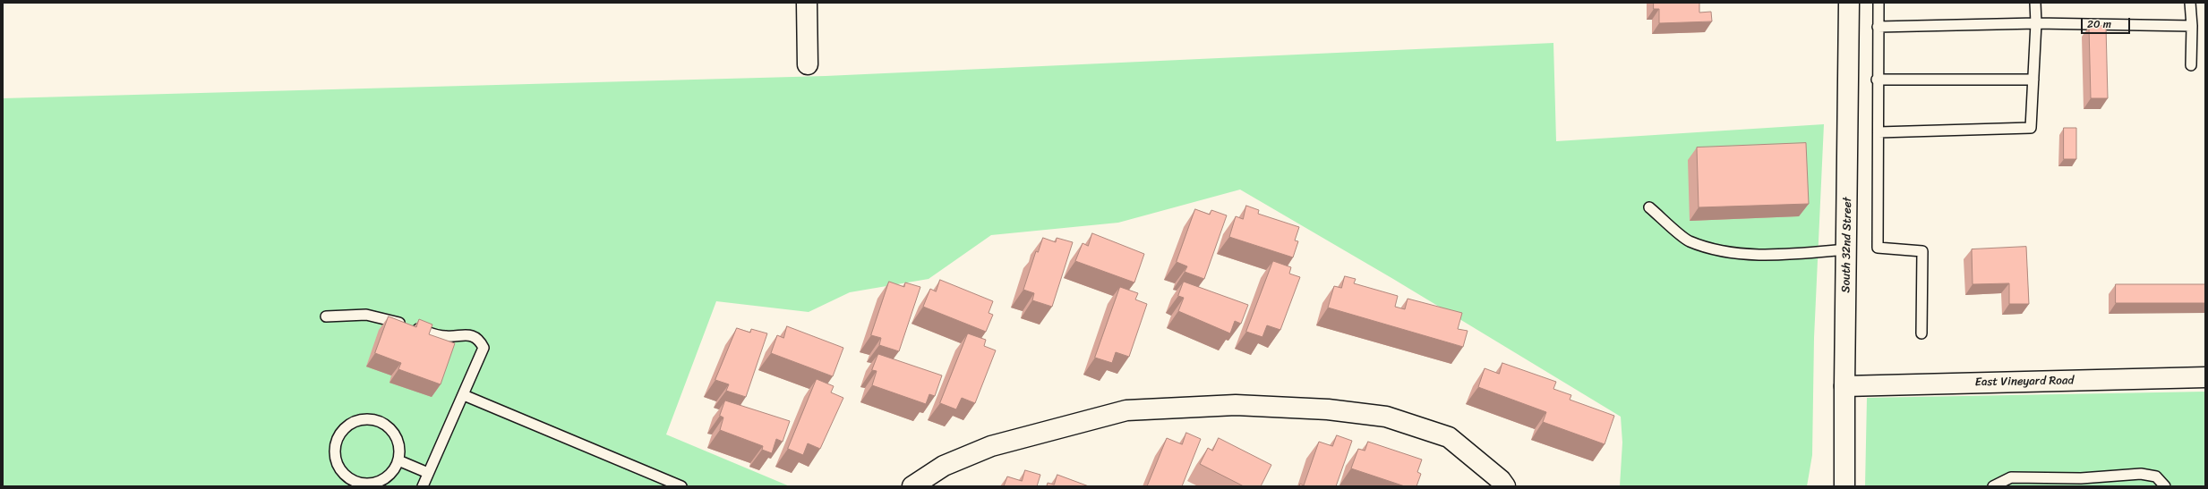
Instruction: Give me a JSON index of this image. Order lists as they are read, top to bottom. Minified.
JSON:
{"streets":{"street":["South 32nd Street","East Vineyard Road"]},"crossings":[["South 32nd Street","East Vineyard Road"]],"scale_bar":"20 m"}
